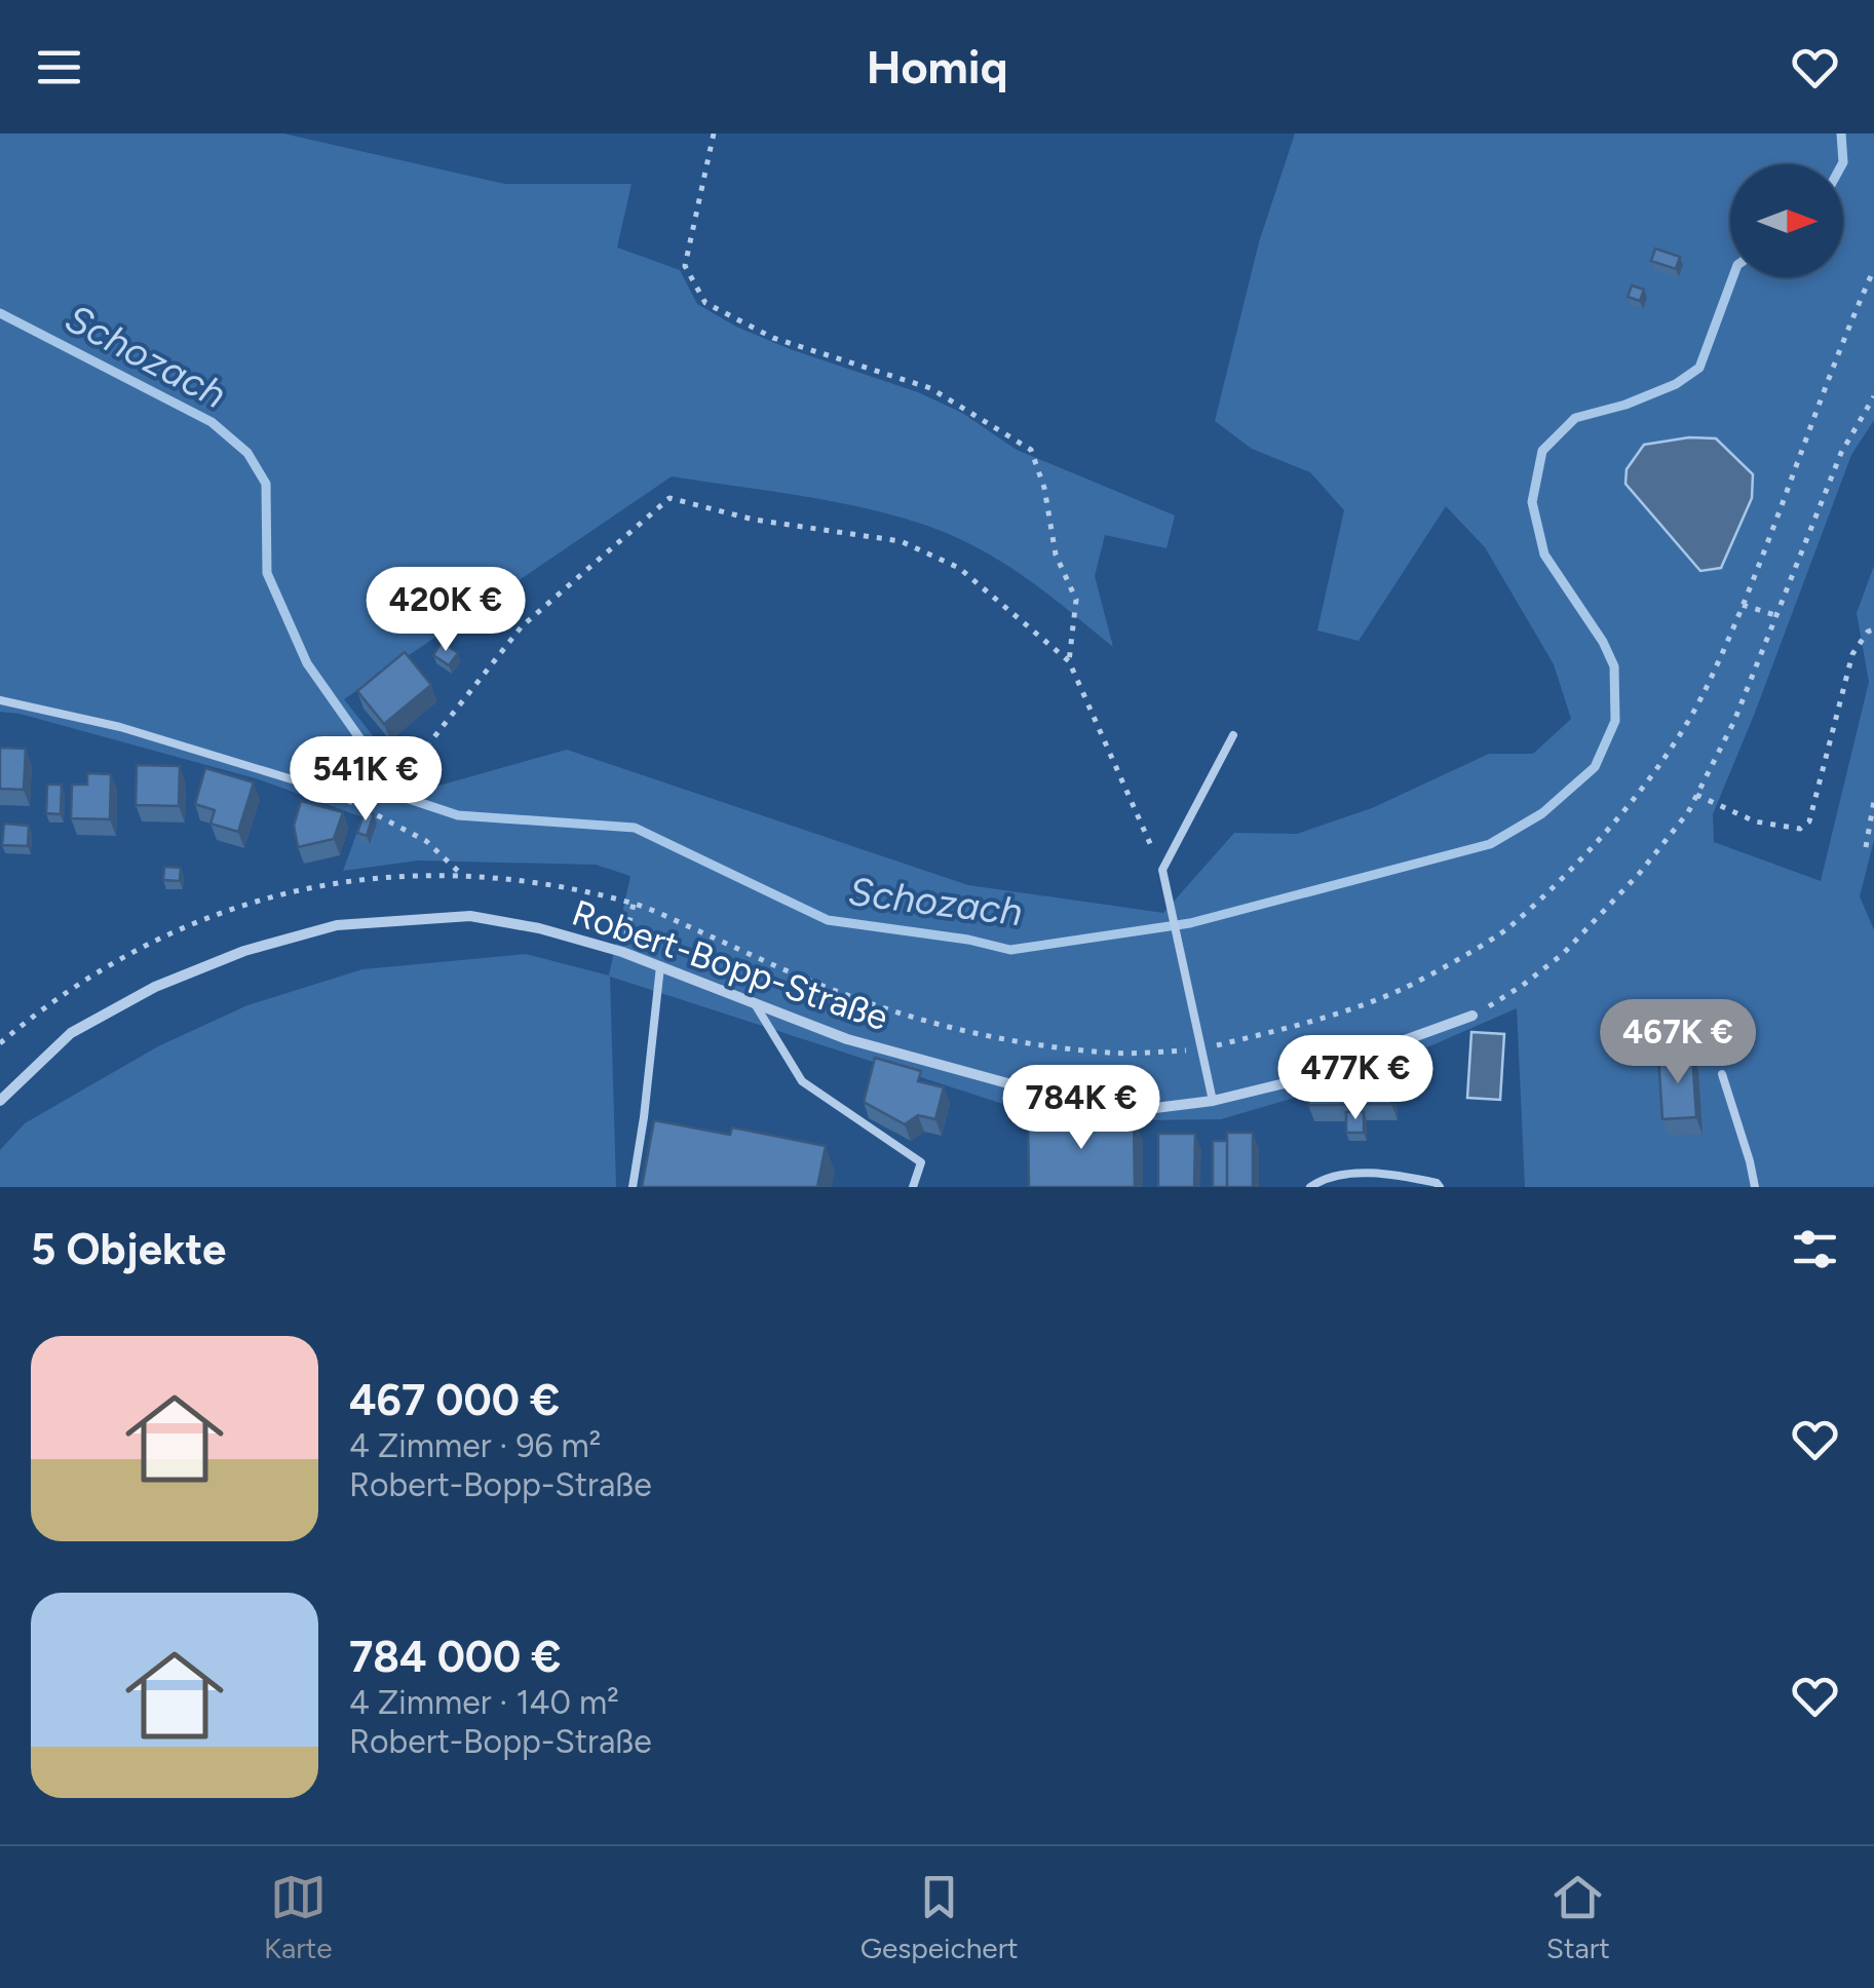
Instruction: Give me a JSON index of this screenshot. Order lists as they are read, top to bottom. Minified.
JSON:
{"streets":{"street":["Robert-Bopp-Straße"]},"water":["Schozach"],"north":"right","page":{"header":"Homiq","price":["420K €","541K €","467K €","477K €","784K €"],"heading":"5 Objekte","list":[{"name":"467 000 €","note":"4 Zimmer · 96 m² · Robert-Bopp-Straße"},{"name":"784 000 €","note":"4 Zimmer · 140 m² · Robert-Bopp-Straße"}],"tabs":["Karte","Gespeichert","Start"]}}
